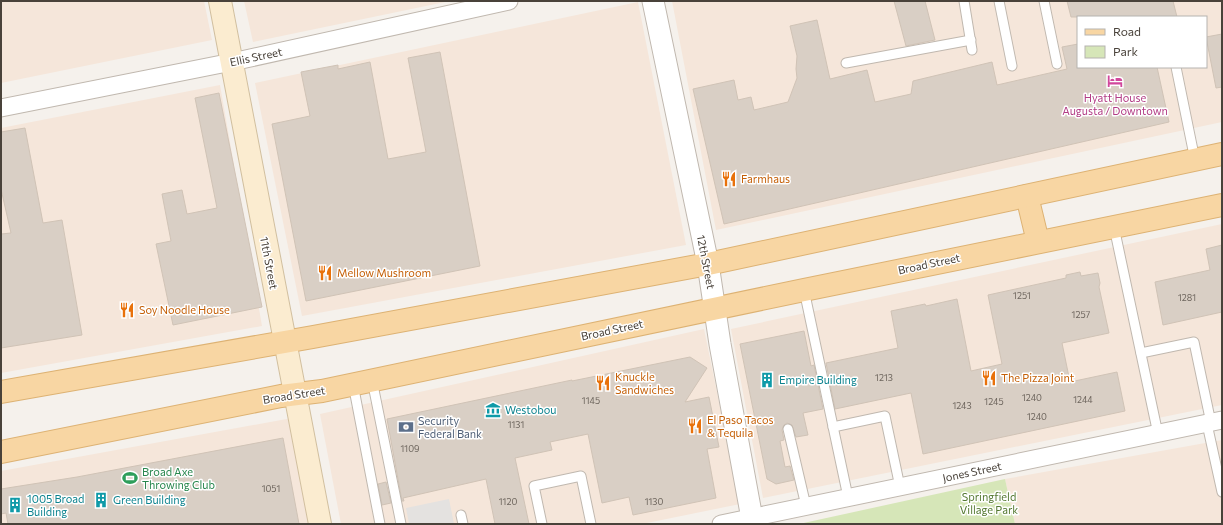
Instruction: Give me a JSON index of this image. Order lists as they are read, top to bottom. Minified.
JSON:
{"streets":{"main road":["11th Street","Broad Street"],"street":["Ellis Street","12th Street","Jones Street"]},"crossings":[["Ellis Street","11th Street"],["12th Street","Broad Street"],["12th Street","Jones Street"],["11th Street","Broad Street"]],"parks":["Springfield Village Park"],"places":{"hotel":["Hyatt House Augusta / Downtown"],"restaurant":["Farmhaus","Mellow Mushroom","Soy Noodle House","The Pizza Joint","Knuckle Sandwiches","El Paso Tacos & Tequila"],"building":["Empire Building","Green Building","1005 Broad Building"],"museum":["Westobou"],"bank":["Security Federal Bank"],"sports":["Broad Axe Throwing Club"]},"house_numbers":["1251","1281","1257","1213","1240","1244","1145","1245","1243","1240","1131","1109","1051","1120","1130"],"legend":["Road","Park"]}
